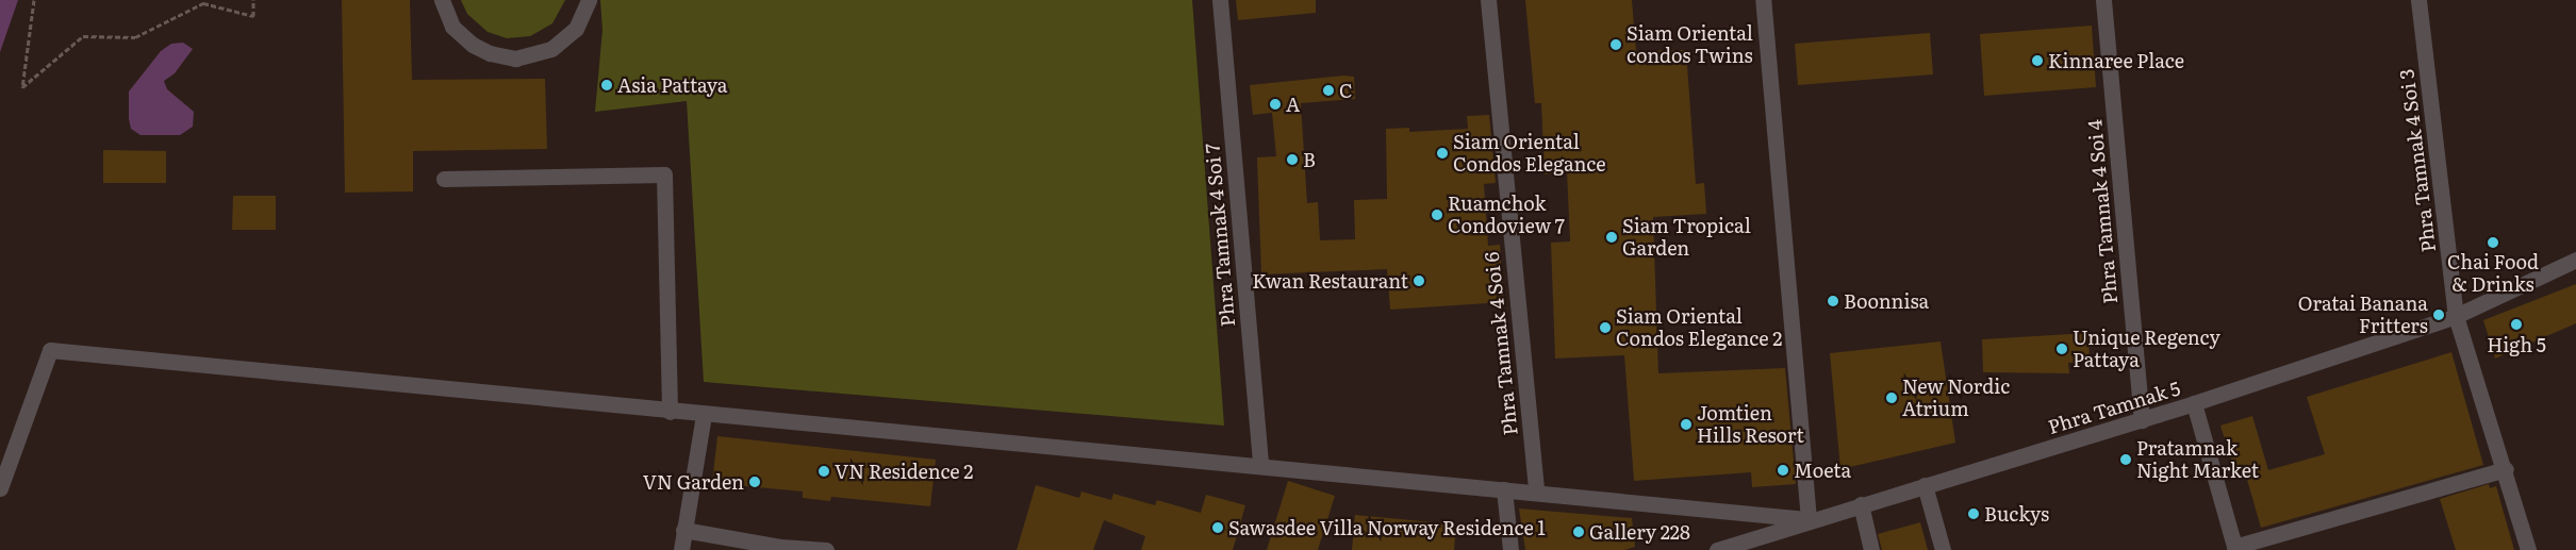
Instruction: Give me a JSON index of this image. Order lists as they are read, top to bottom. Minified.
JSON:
{"streets":{"street":["Phra Tamnak 4 Soi 3","Phra Tamnak 4 Soi 4","Phra Tamnak 4 Soi 7","Phra Tamnak 4 Soi 6","Phra Tamnak 5"]},"crossings":[["Phra Tamnak 4 Soi 3","Phra Tamnak 5"],["Phra Tamnak 4 Soi 4","Phra Tamnak 5"]],"places":["Siam Oriental condos Twins","Kinnaree Place","Asia Pattaya","C","A","Siam Oriental Condos Elegance","B","Ruamchok Condoview 7","Siam Tropical Garden","Chai Food & Drinks","Kwan Restaurant","Boonnisa","Oratai Banana Fritters","High 5","Siam Oriental Condos Elegance 2","Unique Regency Pattaya","New Nordic Atrium","Jomtien Hills Resort","Pratamnak Night Market","Moeta","VN Residence 2","VN Garden","Buckys","Sawasdee Villa Norway Residence 1","Gallery 228"]}
